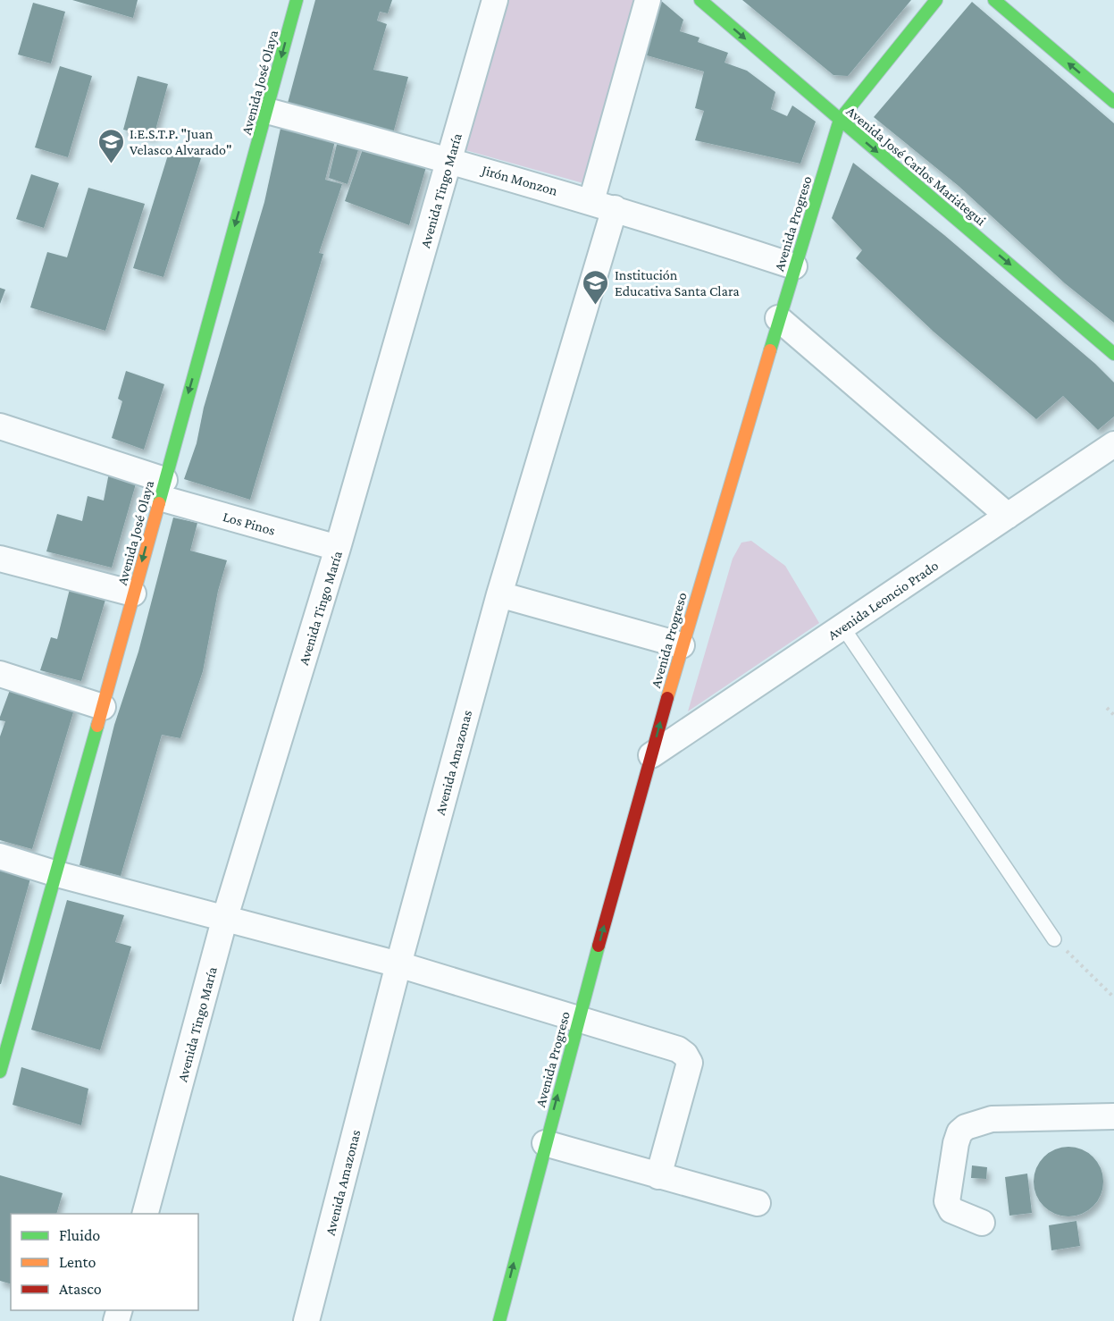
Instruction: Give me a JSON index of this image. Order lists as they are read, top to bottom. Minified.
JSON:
{"streets":{"street":["Avenida José Olaya","Avenida José Carlos Mariátegui","Jirón Monzon","Avenida Tingo María","Avenida Progreso","Los Pinos","Avenida Leoncio Prado","Avenida Amazonas"]},"crossings":[["Avenida José Olaya","Jirón Monzon"],["Avenida José Olaya","Los Pinos"],["Avenida José Carlos Mariátegui","Avenida Progreso"],["Jirón Monzon","Avenida Tingo María"],["Jirón Monzon","Avenida Progreso"],["Jirón Monzon","Avenida Amazonas"],["Avenida Tingo María","Los Pinos"],["Avenida Progreso","Avenida Leoncio Prado"]],"one_way":["Avenida José Olaya","Avenida José Carlos Mariátegui","Avenida Progreso"],"places":{"school or university":["I.E.S.T.P. \"Juan Velasco Alvarado\"","Institución Educativa Santa Clara"]},"legend":["Fluido","Lento","Atasco"]}
